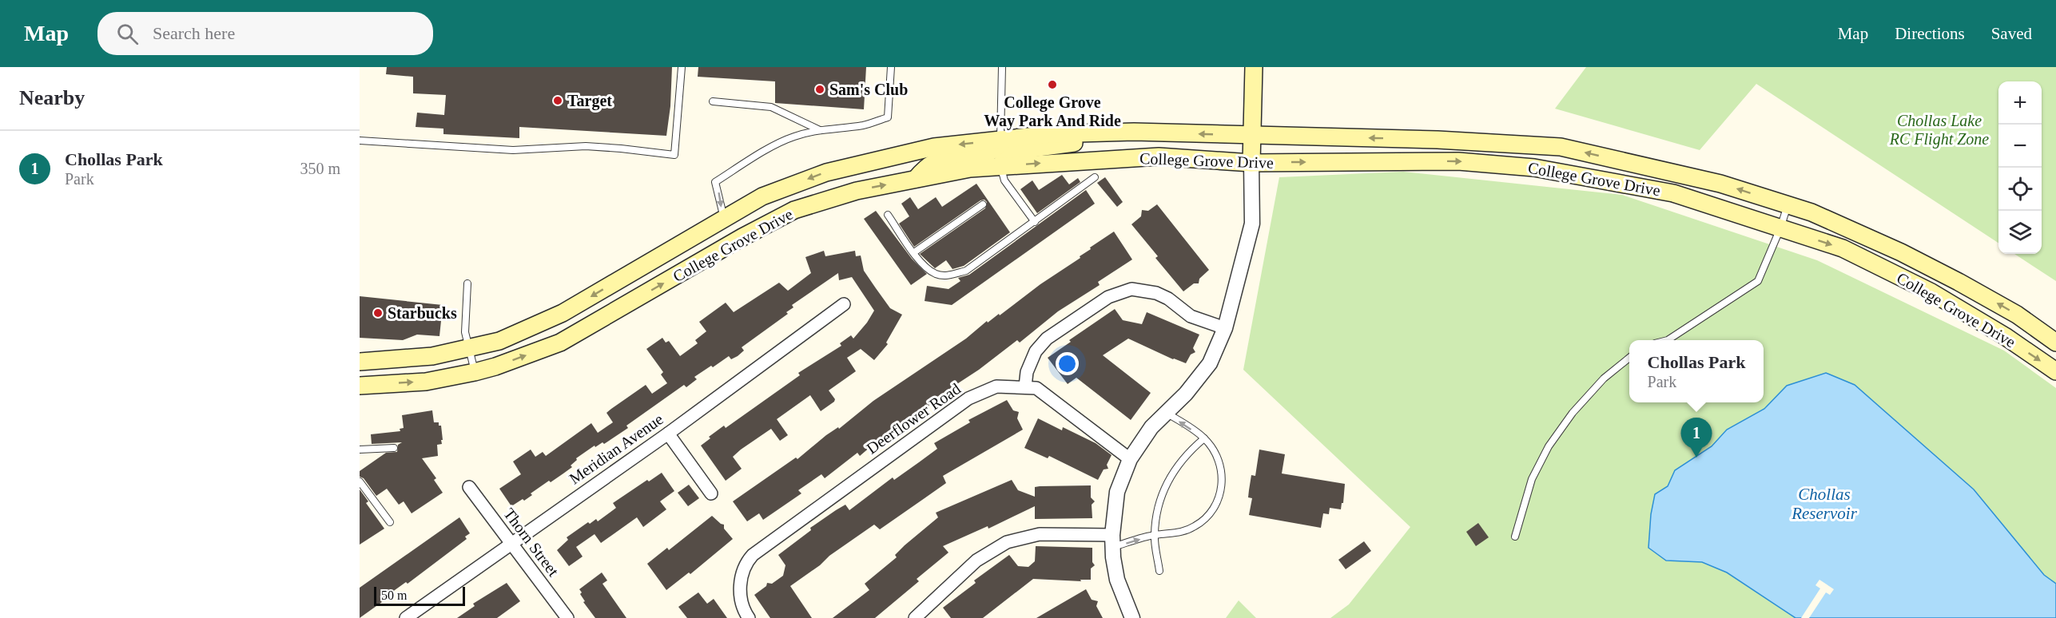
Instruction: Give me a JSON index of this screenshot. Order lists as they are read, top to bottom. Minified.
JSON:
{"streets":{"main road":["College Grove Drive"],"street":["Deerflower Road","Meridian Avenue","Thorn Street"]},"crossings":[["Meridian Avenue","Thorn Street"]],"water":["Chollas Reservoir"],"parks":["Chollas Lake RC Flight Zone"],"places":["College Grove Way Park And Ride","Sam's Club","Target","Starbucks"],"scale_bar":"50 m","page":{"header":"Map","search":"Search here","nav":["Map","Directions","Saved"],"heading":"Nearby","map_buttons":["+","−"],"list":[{"mark":"1","name":"Chollas Park","note":"Park","value":"350 m"}],"popup":["Chollas Park","Park"],"pins":"1","scale":"50 m"}}
